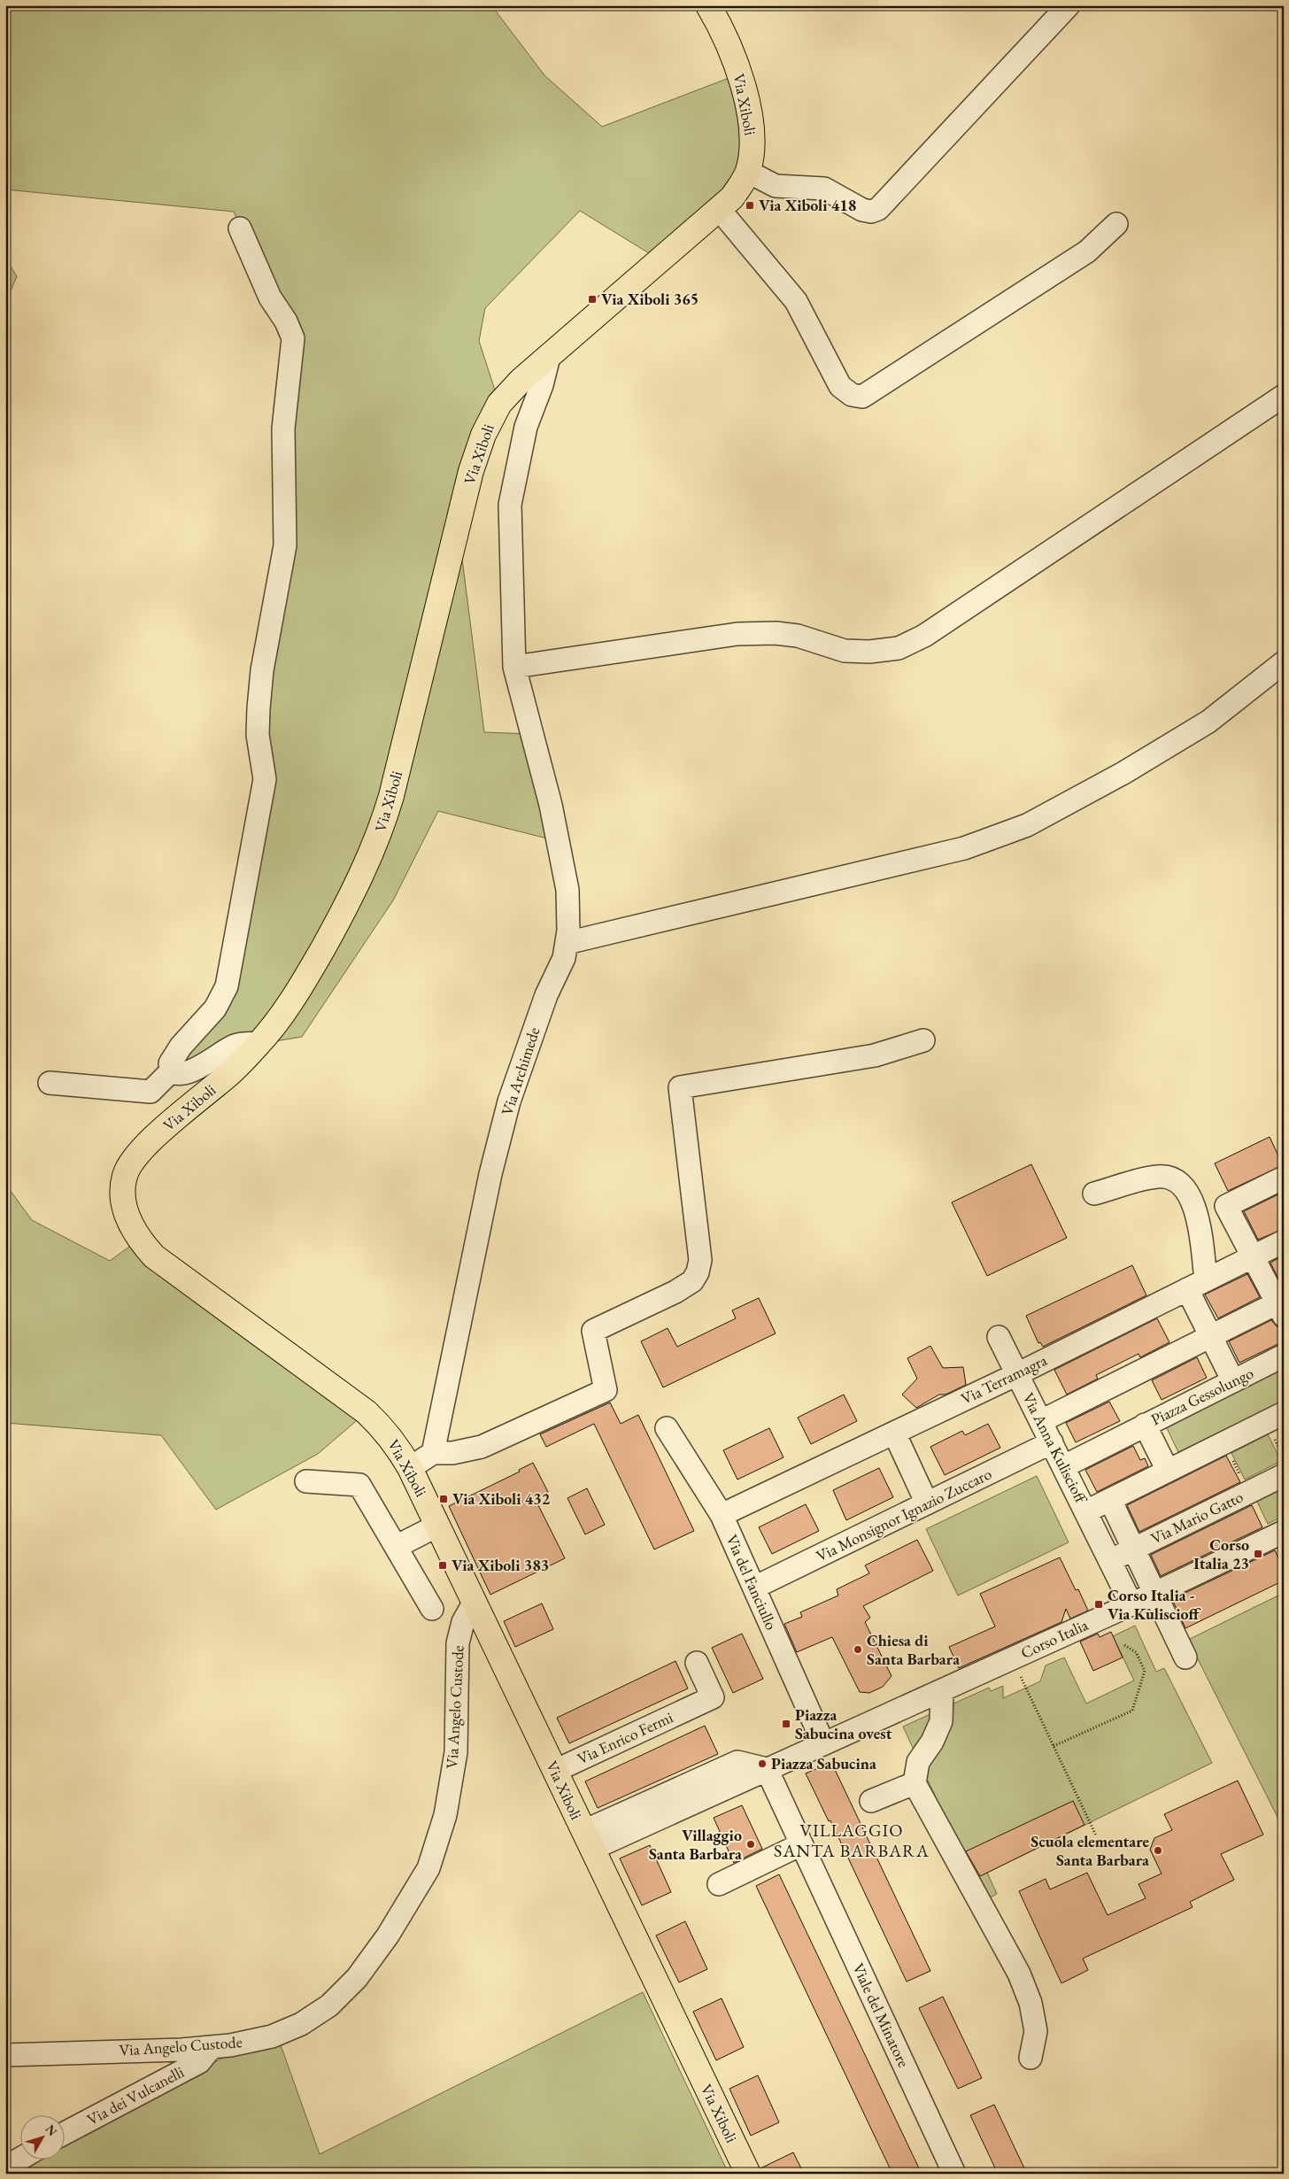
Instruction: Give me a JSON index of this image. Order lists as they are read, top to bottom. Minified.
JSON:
{"streets":{"main road":["Via Xiboli"],"street":["Via Archimede","Via Terramagra","Piazza Gessolungo","Via Anna Kuliscioff","Via Monsignor Ignazio Zuccaro","Via Mario Gatto","Via del Fanciullo","Corso Italia","Via Angelo Custode","Via Enrico Fermi","Viale del Minatore","Via dei Vulcanelli"]},"crossings":[["Via Xiboli","Via Archimede"],["Via Xiboli","Corso Italia"],["Via Xiboli","Via Angelo Custode"],["Via Xiboli","Via Enrico Fermi"],["Via Terramagra","Via Anna Kuliscioff"],["Via Terramagra","Via del Fanciullo"],["Piazza Gessolungo","Via Anna Kuliscioff"],["Via Anna Kuliscioff","Via Monsignor Ignazio Zuccaro"],["Via Anna Kuliscioff","Via Mario Gatto"],["Via Anna Kuliscioff","Corso Italia"],["Via Monsignor Ignazio Zuccaro","Via del Fanciullo"],["Via del Fanciullo","Corso Italia"],["Via Angelo Custode","Via dei Vulcanelli"]],"districts":["VILLAGGIO SANTA BARBARA"],"places":{"transit":["Via Xiboli 418","Via Xiboli 365","Via Xiboli 432","Corso Italia 23","Via Xiboli 383","Corso Italia - Via Kuliscioff","Piazza Sabucina ovest"],"other":["Chiesa di Santa Barbara","Piazza Sabucina","Villaggio Santa Barbara","Scuola elementare Santa Barbara"]},"north":"top right"}
